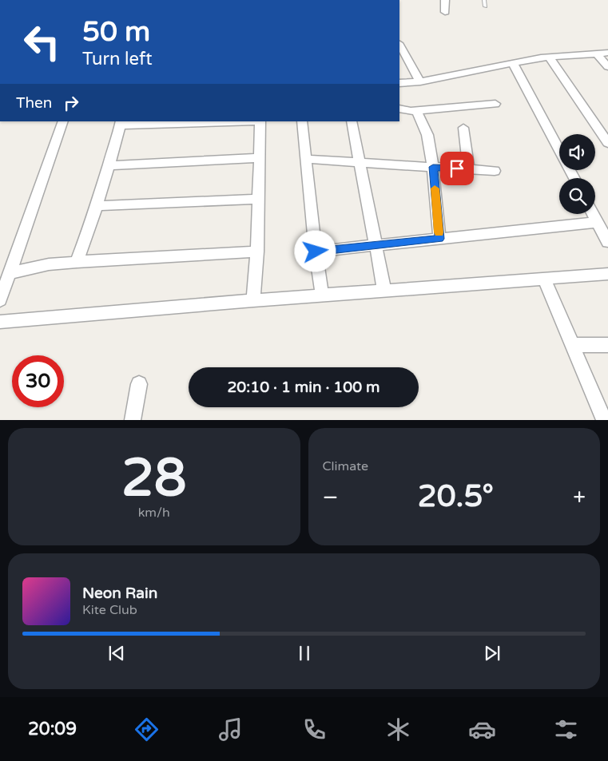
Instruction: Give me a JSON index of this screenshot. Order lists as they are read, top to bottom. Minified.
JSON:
{"page":{"turn":["50 m","Turn left"],"then":"Then","limit":"30","trip":"20:10 · 1 min · 100 m","tile":[["28","km/h"],"Climate"],"heat":["−","20.5°","+"],"song":["Neon Rain","Kite Club"],"tabs":"20:09"}}
